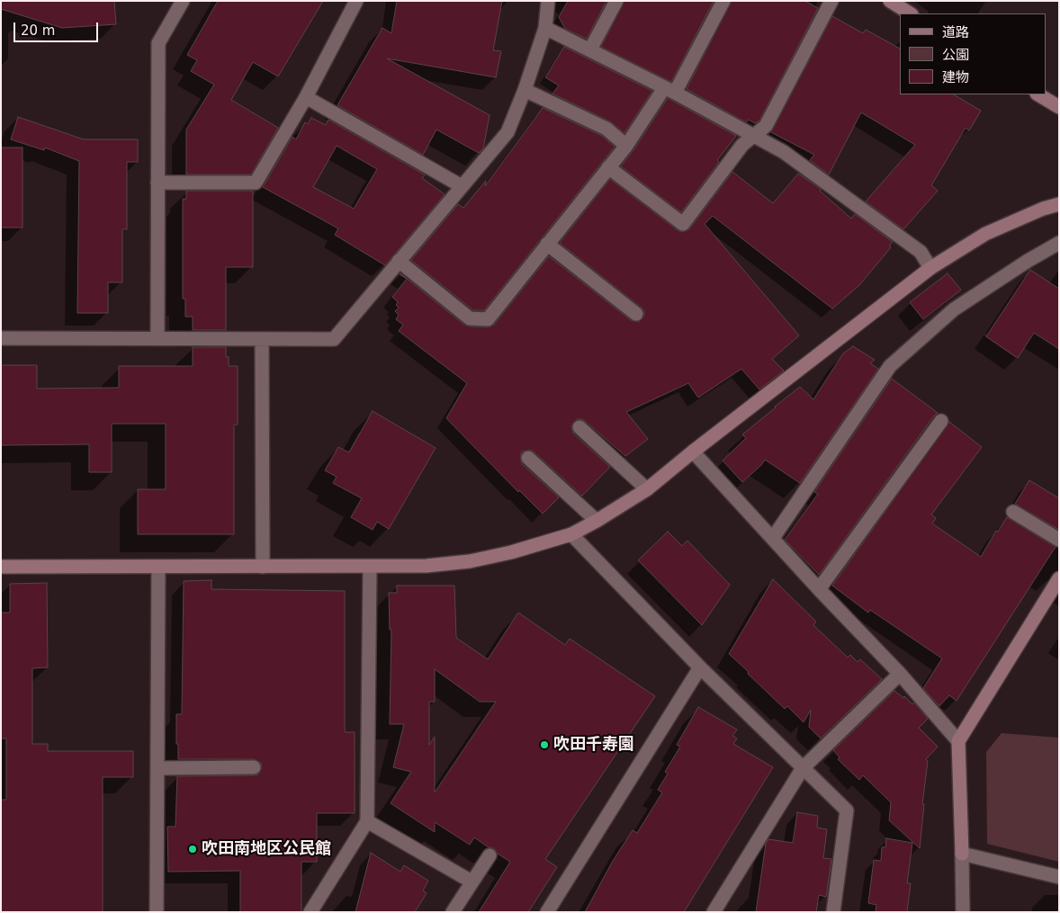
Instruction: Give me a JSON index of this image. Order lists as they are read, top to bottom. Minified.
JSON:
{"places":["吹田千寿園","吹田南地区公民館"],"legend":["道路","公園","建物"],"scale_bar":"20 m"}
